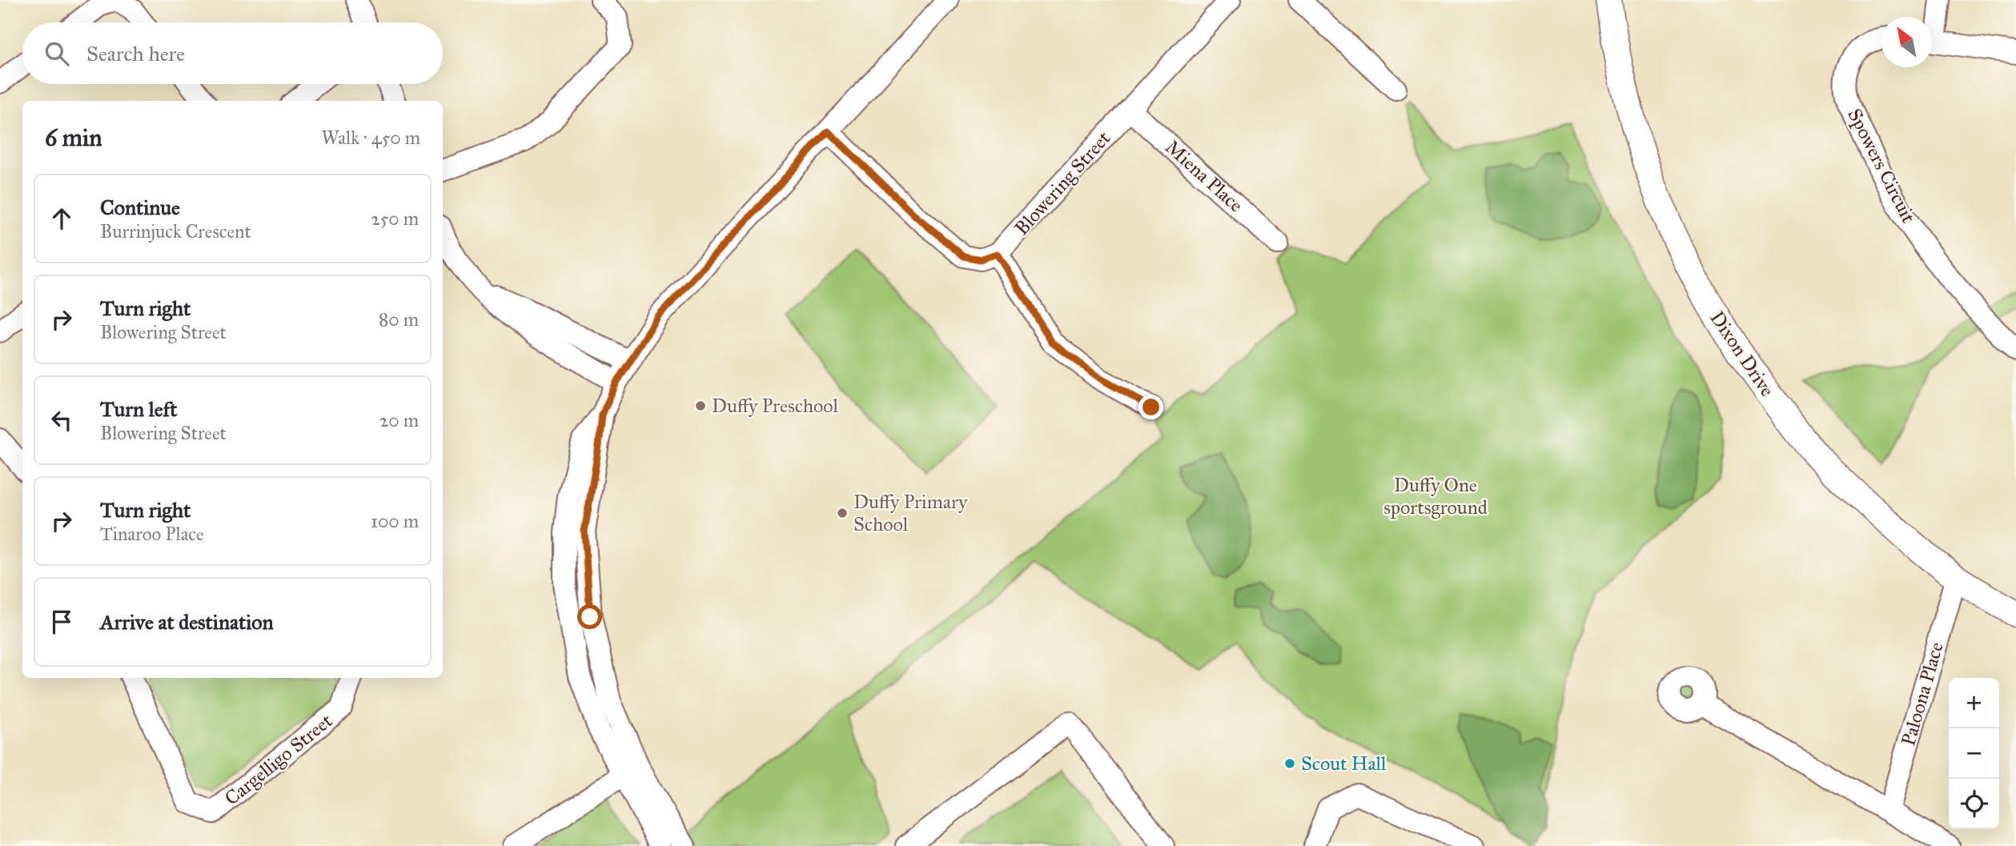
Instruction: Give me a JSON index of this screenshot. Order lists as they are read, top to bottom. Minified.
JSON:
{"streets":{"main road":["Dixon Drive"],"street":["Spowers Circuit","Miena Place","Blowering Street","Paloona Place","Cargelligo Street"]},"crossings":[["Miena Place","Blowering Street"],["Dixon Drive","Paloona Place"]],"parks":["Duffy One sportsground"],"places":["Duffy Preschool","Duffy Primary School","Scout Hall"],"north":"top left","page":{"search":"Search here","heading":["6 min","Walk · 450 m"],"list":[["Continue","Burrinjuck Crescent","250 m"],["Turn right","Blowering Street","80 m"],["Turn left","Blowering Street","20 m"],["Turn right","Tinaroo Place","100 m"],"Arrive at destination"],"map_buttons":["+","−"]}}
